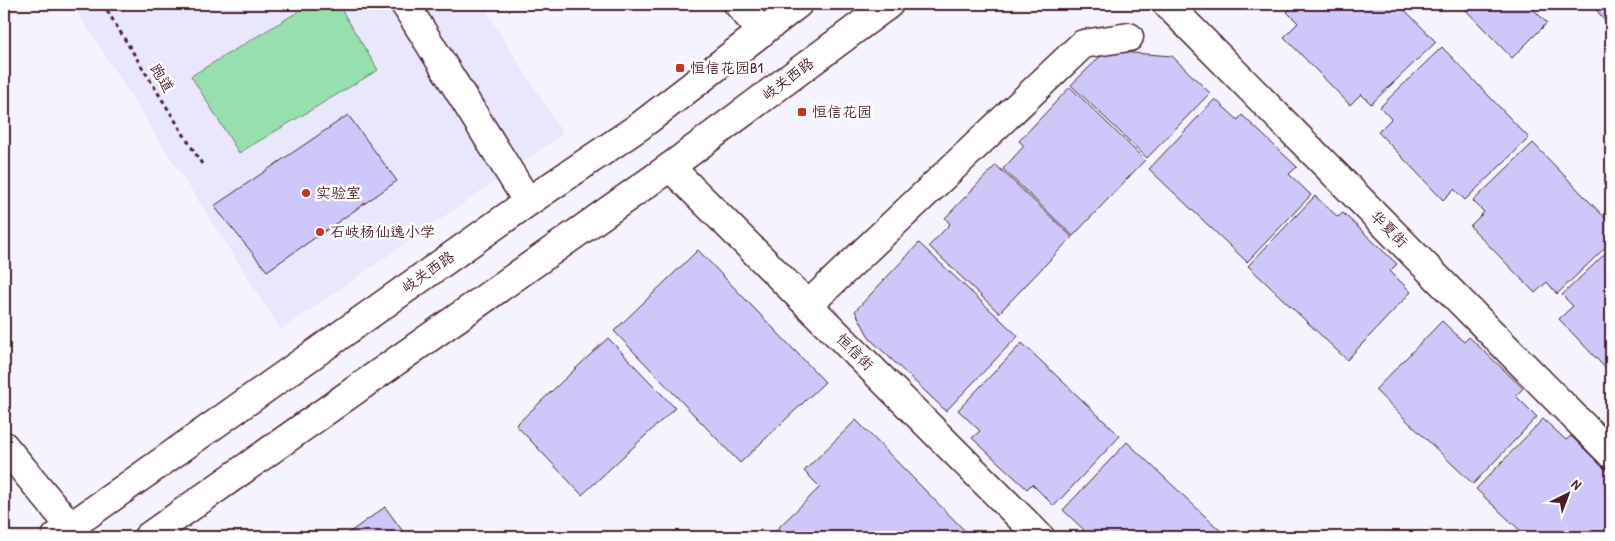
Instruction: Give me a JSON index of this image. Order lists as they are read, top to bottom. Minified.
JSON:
{"streets":{"street":["岐关西路","华夏街","恒信街"],"path":["跑道"]},"crossings":[["岐关西路","恒信街"]],"places":{"transit":["恒信花园B1","恒信花园"],"other":["实验室","石岐杨仙逸小学"]},"north":"top right"}
